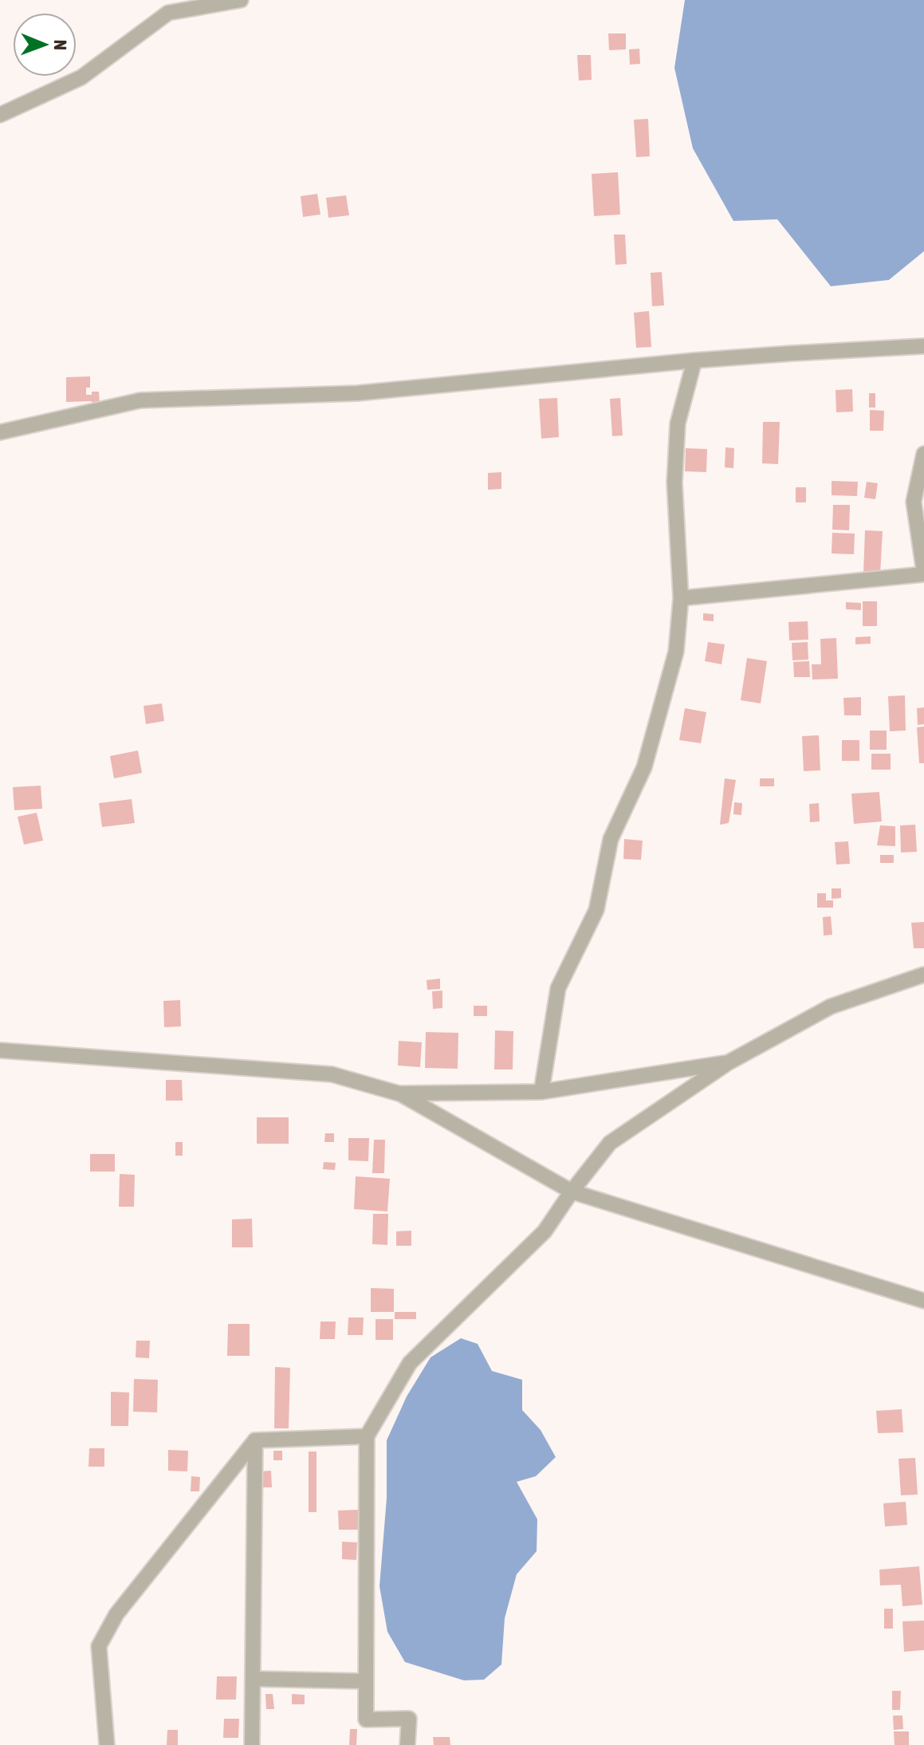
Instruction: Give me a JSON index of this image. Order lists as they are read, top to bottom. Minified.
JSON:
{"north":"right"}
